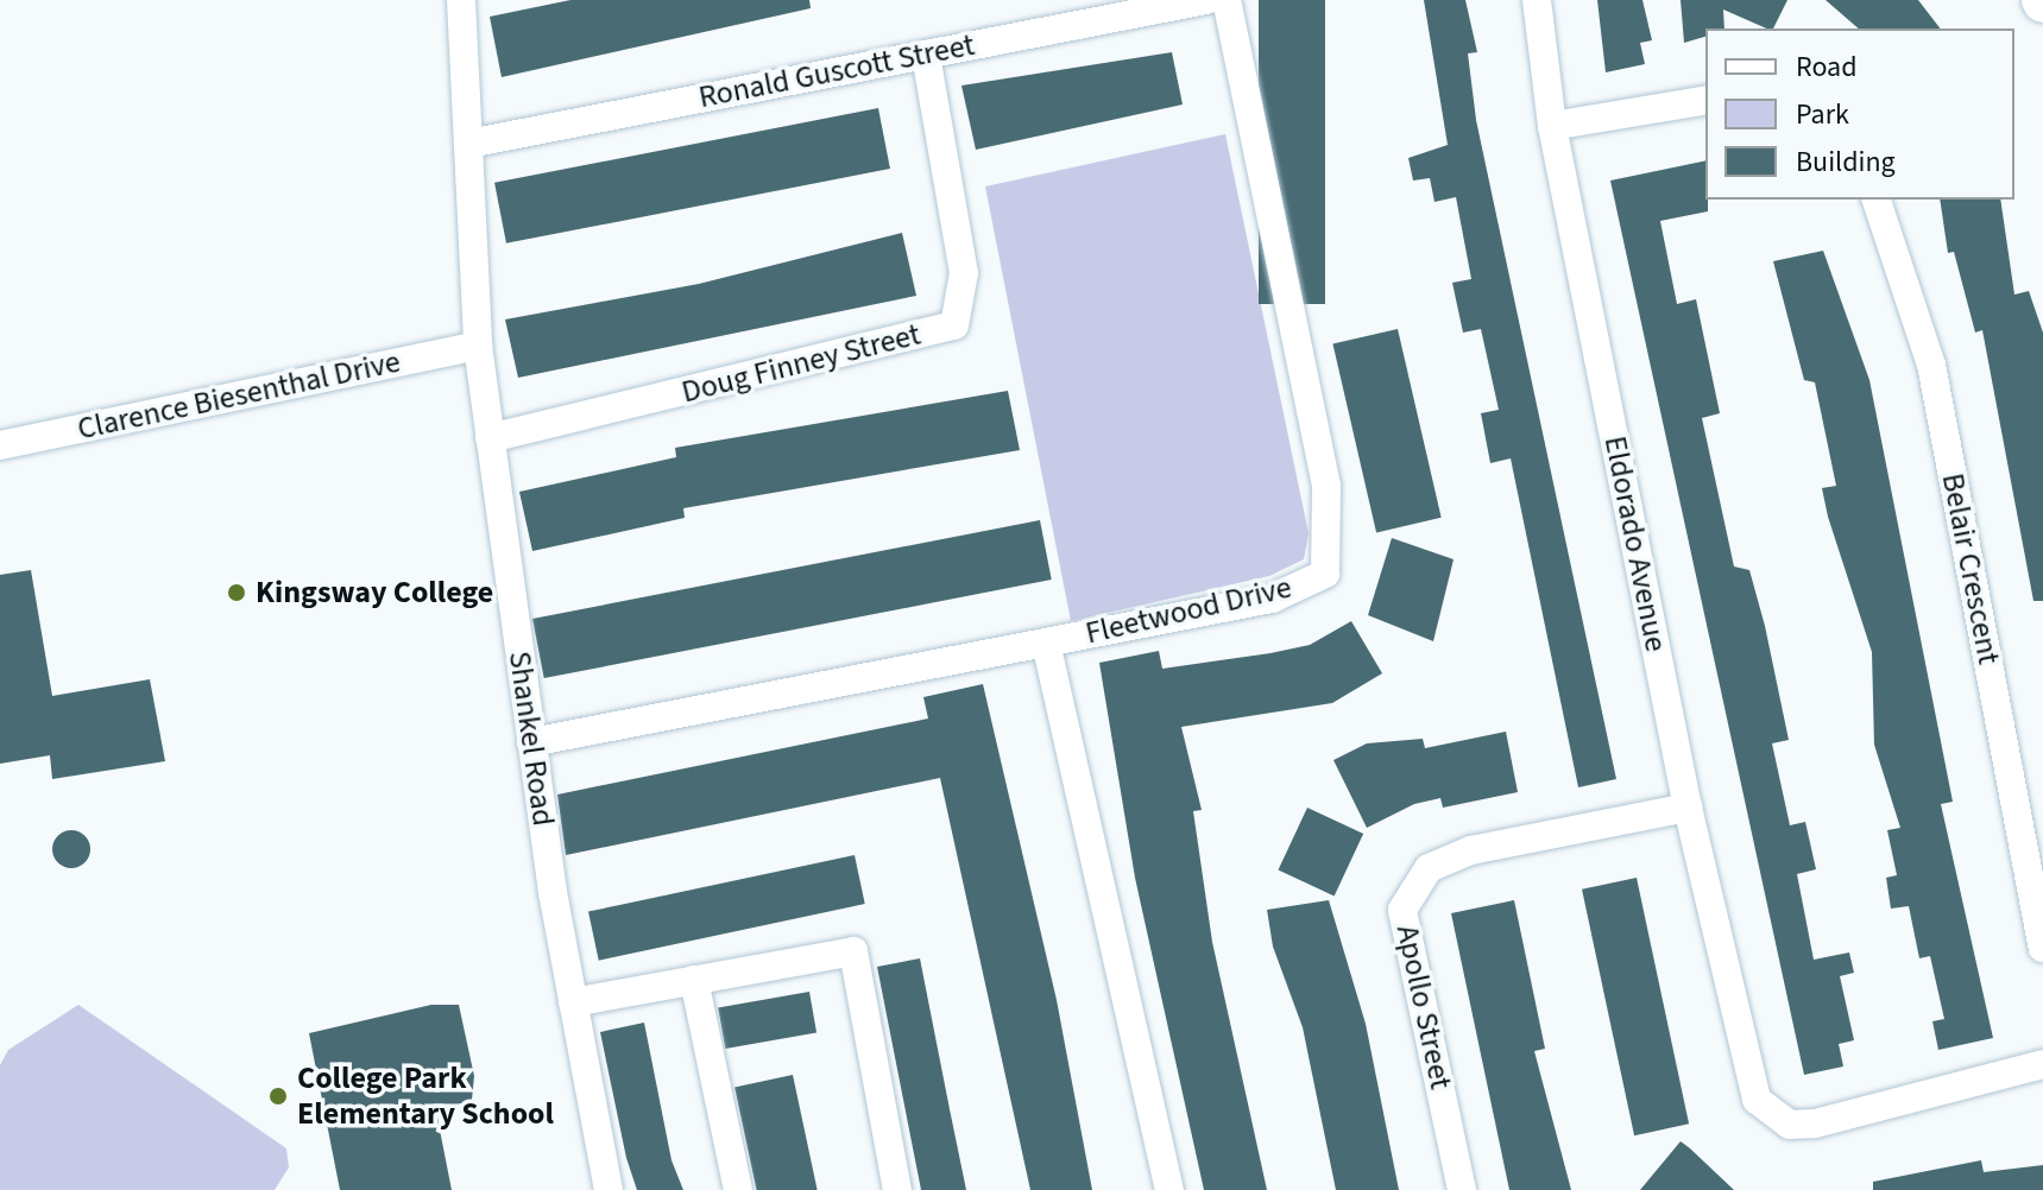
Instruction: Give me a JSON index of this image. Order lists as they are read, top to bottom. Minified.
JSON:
{"streets":{"street":["Ronald Guscott Street","Doug Finney Street","Clarence Biesenthal Drive","Eldorado Avenue","Belair Crescent","Fleetwood Drive","Shankel Road","Apollo Street"]},"crossings":[["Ronald Guscott Street","Doug Finney Street"],["Ronald Guscott Street","Shankel Road"],["Doug Finney Street","Shankel Road"],["Clarence Biesenthal Drive","Shankel Road"],["Eldorado Avenue","Apollo Street"],["Fleetwood Drive","Shankel Road"]],"places":["Kingsway College","College Park Elementary School"],"legend":["Road","Park","Building"]}
